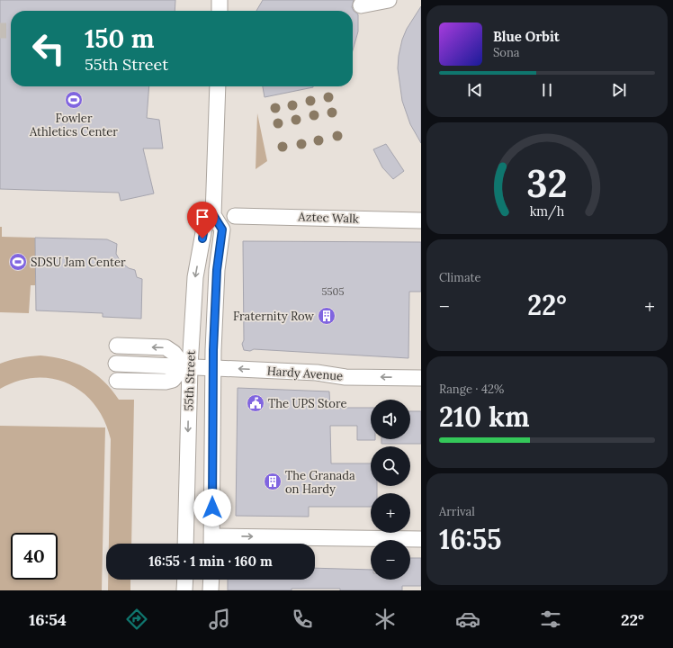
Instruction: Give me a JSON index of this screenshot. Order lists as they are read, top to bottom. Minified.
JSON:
{"streets":{"street":["Aztec Walk","Hardy Avenue","55th Street"]},"crossings":[["Hardy Avenue","55th Street"]],"one_way":["Hardy Avenue"],"places":{"sports":["Fowler Athletics Center","SDSU Jam Center"],"building":["Fraternity Row","The Granada on Hardy"],"public building":["The UPS Store"]},"house_numbers":["5505"],"page":{"turn":["150 m","55th Street"],"song":["Blue Orbit","Sona"],"tile":["Climate",["Range · 42%","210 km"],["Arrival","16:55"]],"heat":["−","22°","+"],"map_buttons":["+","−"],"limit":"40","trip":"16:55 · 1 min · 160 m","tabs":["16:54","22°"],"gauge":["32","km/h"]}}
